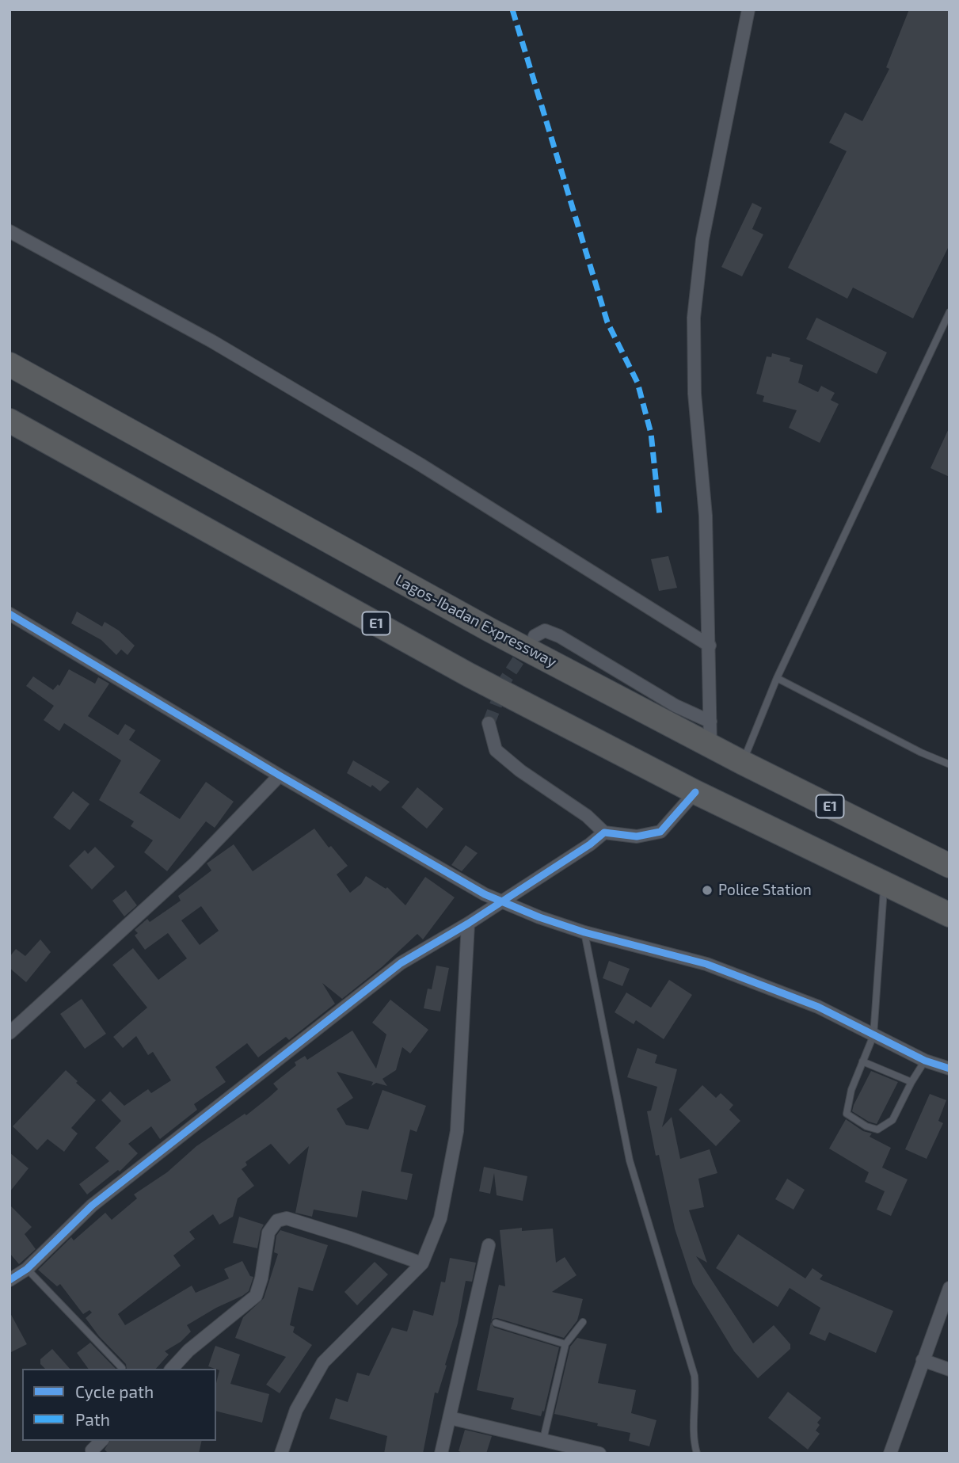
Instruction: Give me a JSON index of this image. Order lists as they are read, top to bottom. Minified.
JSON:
{"streets":{"highway":["Lagos-Ibadan Expressway","E1"]},"places":["Police Station"],"legend":["Cycle path","Path"]}
